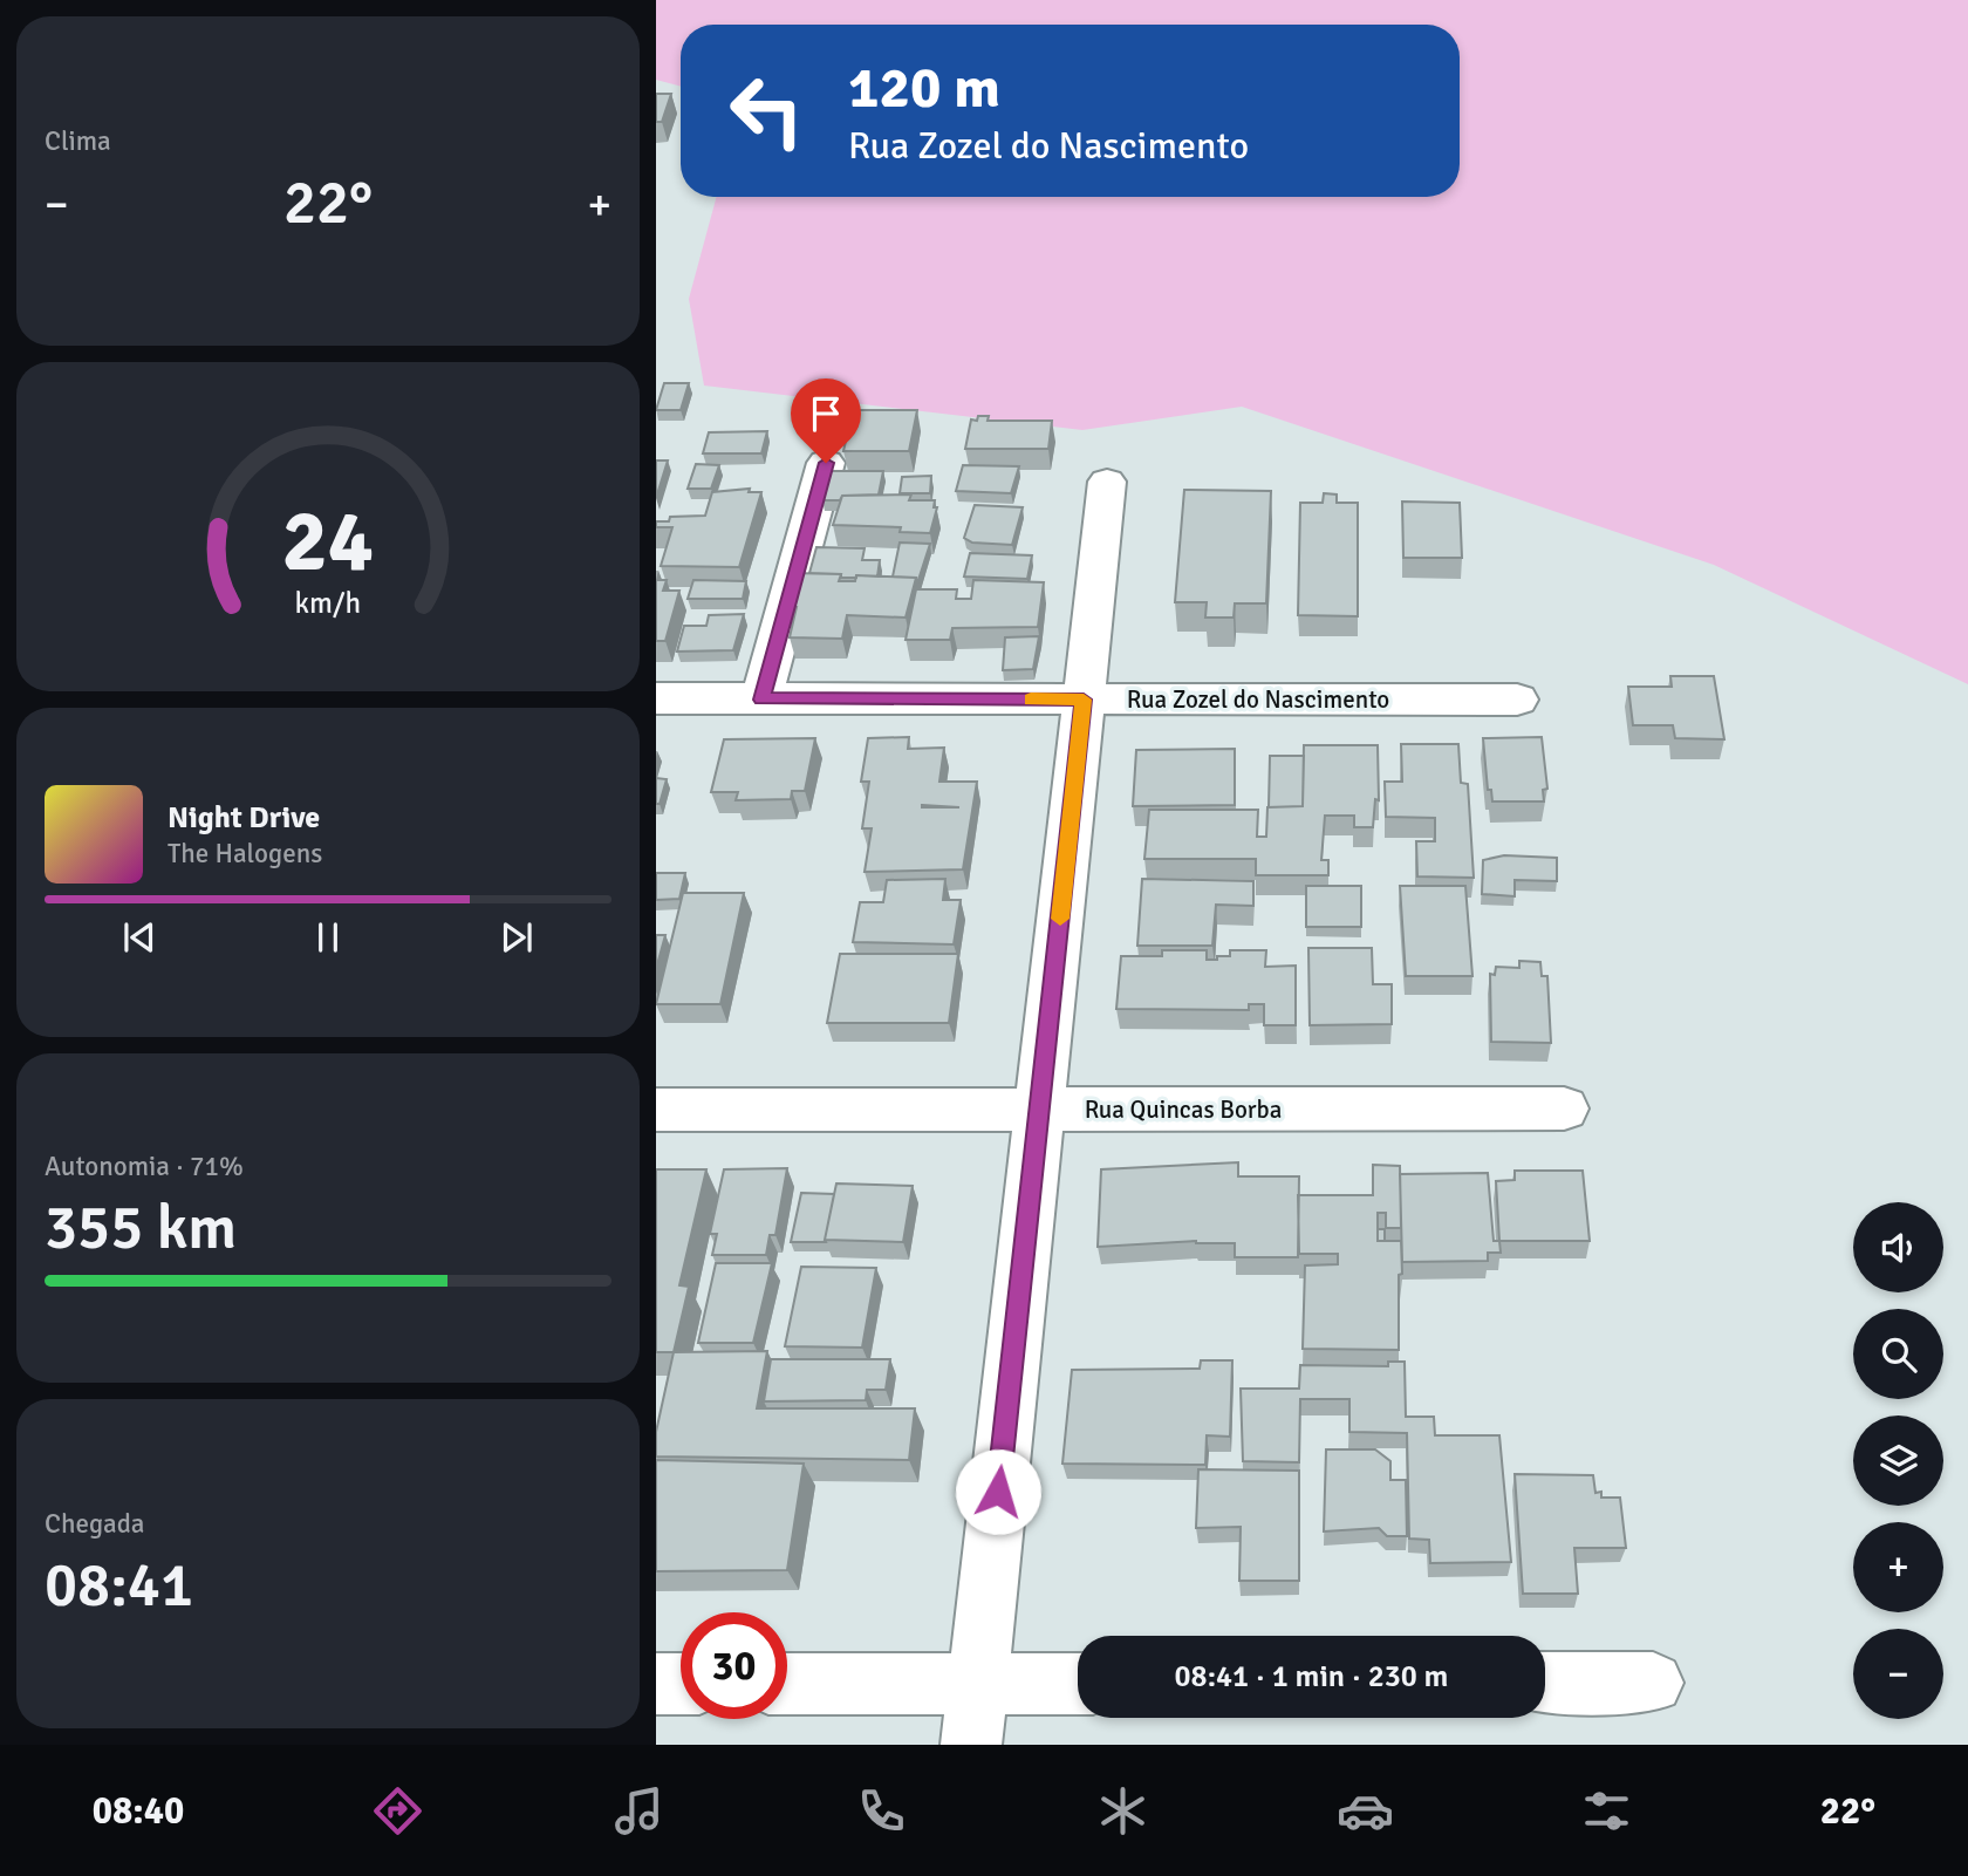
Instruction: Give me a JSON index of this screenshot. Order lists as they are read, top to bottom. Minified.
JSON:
{"streets":{"street":["Rua Zozel do Nascimento","Rua Quincas Borba"]},"page":{"tile":["Clima",["Autonomia · 71%","355 km"],["Chegada","08:41"]],"turn":["120 m","Rua Zozel do Nascimento"],"heat":["−","22°","+"],"song":["Night Drive","The Halogens"],"map_buttons":["+","−"],"limit":"30","trip":"08:41 · 1 min · 230 m","tabs":["08:40","22°"],"gauge":["24","km/h"]}}
